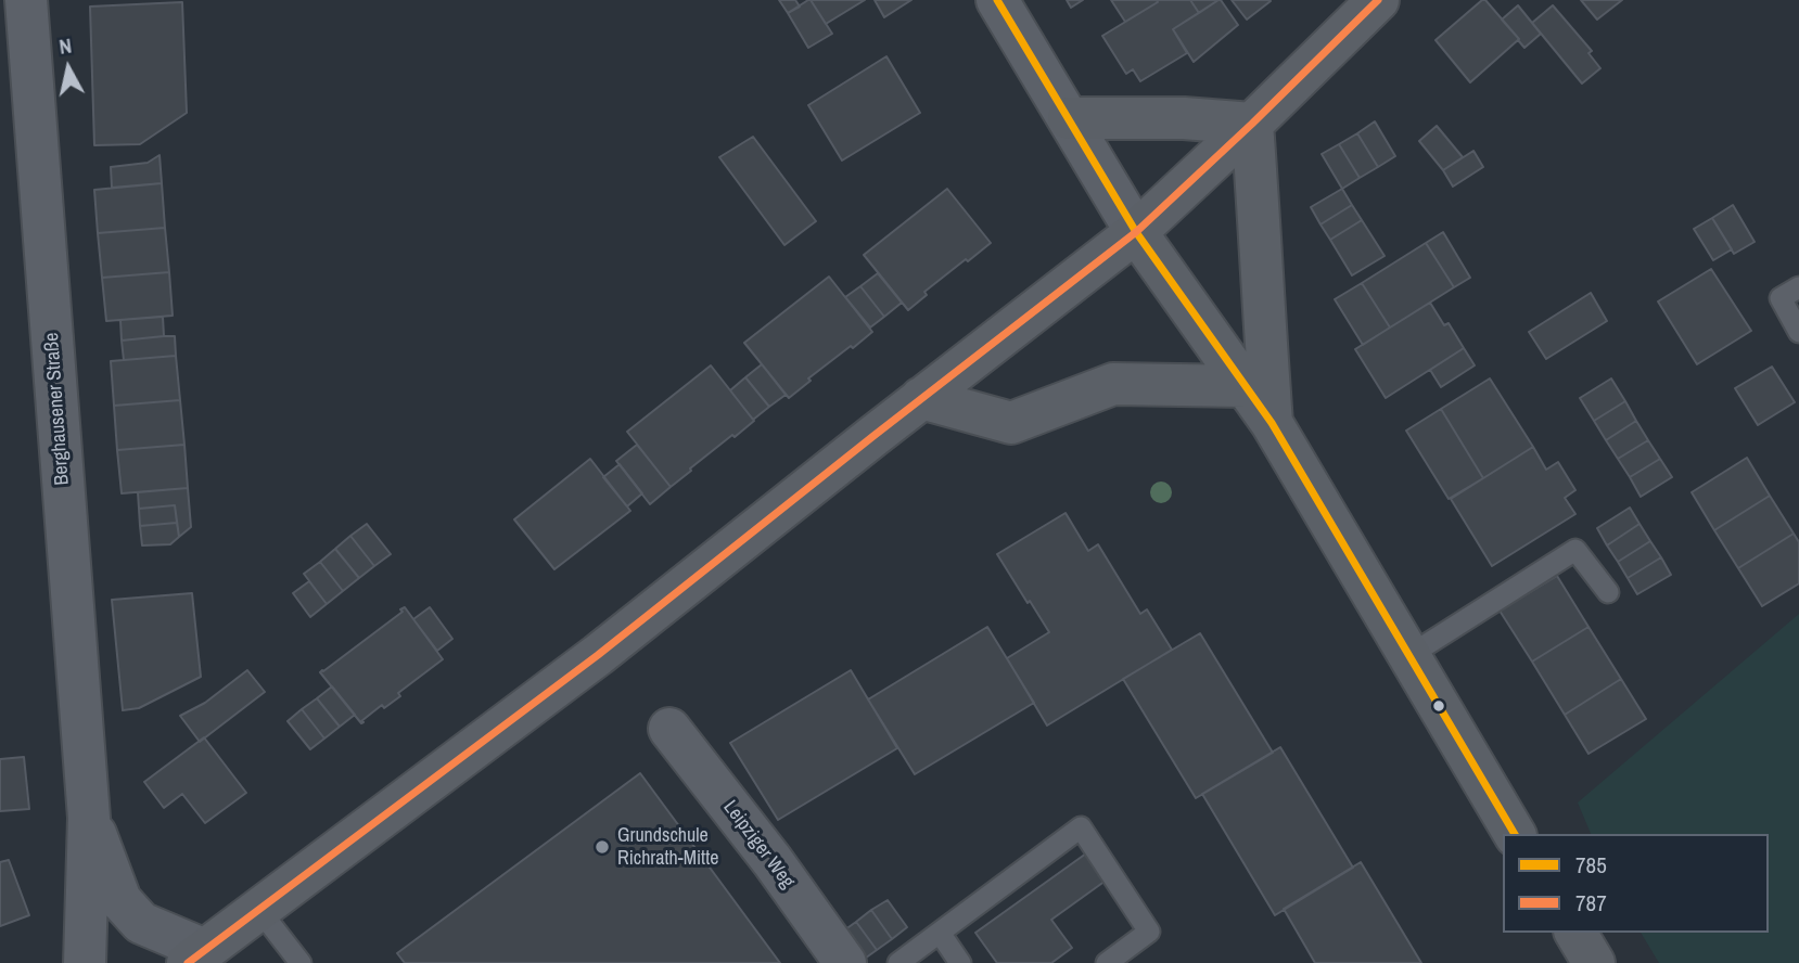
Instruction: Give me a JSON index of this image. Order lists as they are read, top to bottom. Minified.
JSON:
{"streets":{"street":["Berghausener Straße","Leipziger Weg"]},"places":["Grundschule Richrath-Mitte"],"lines":["transit line 785","transit line 787"],"legend":["785","787"],"north":"top"}
